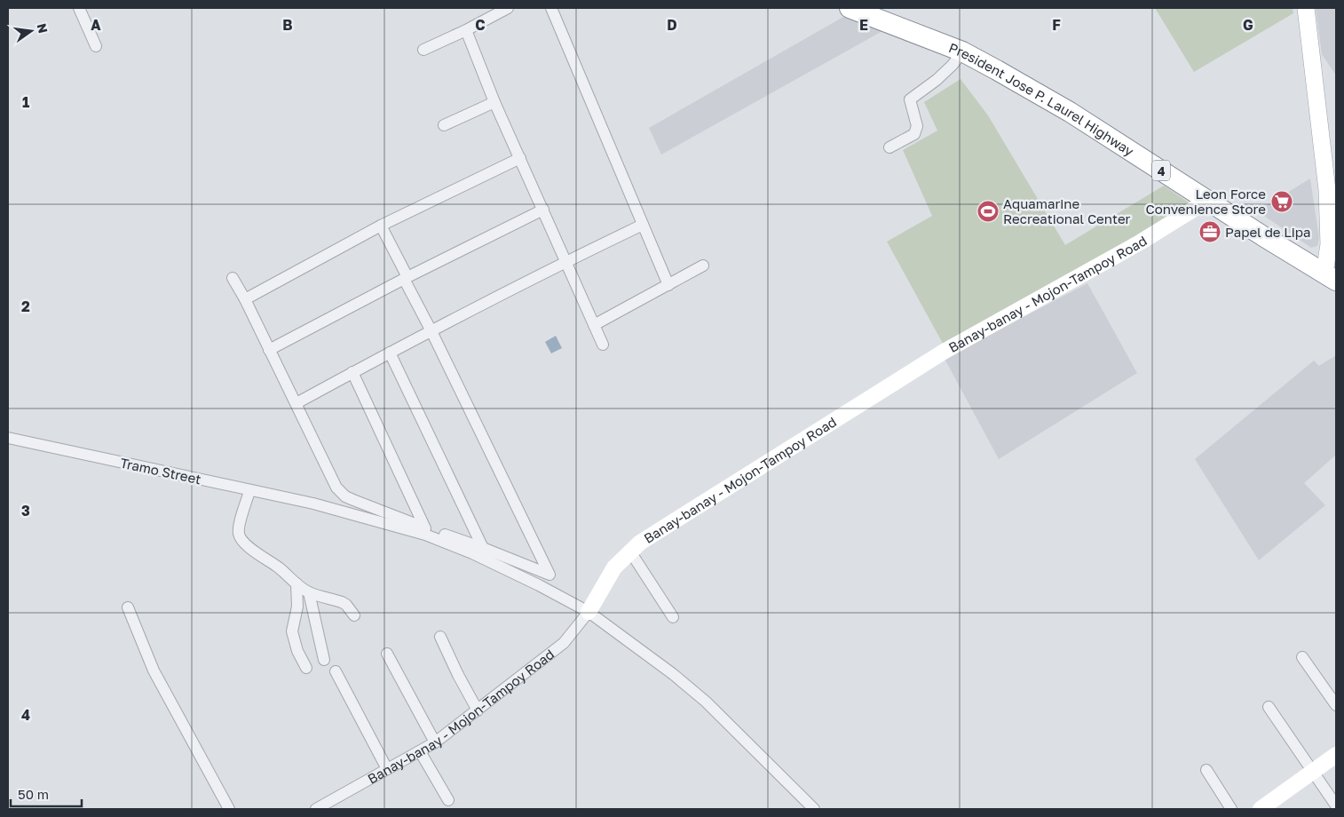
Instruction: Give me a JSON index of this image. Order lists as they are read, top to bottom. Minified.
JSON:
{"streets":{"highway":["President Jose P. Laurel Highway","4"],"street":["Banay-banay - Mojon-Tampoy Road","Tramo Street"]},"crossings":[["President Jose P. Laurel Highway","Banay-banay - Mojon-Tampoy Road"],["Banay-banay - Mojon-Tampoy Road","Tramo Street"]],"places":{"supermarket":["Leon Force Convenience Store"],"sports":["Aquamarine Recreational Center"],"office":["Papel de Lipa"]},"scale_bar":"50 m","north":"right","grid":{"columns":["A","B","C","D","E","F","G"],"rows":["1","2","3","4"]}}
